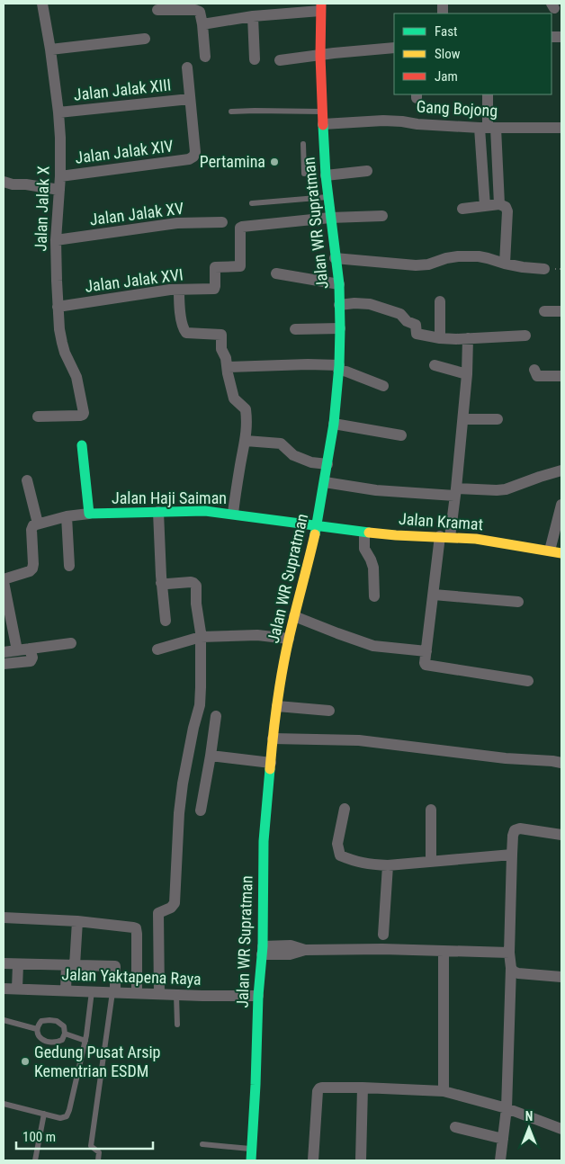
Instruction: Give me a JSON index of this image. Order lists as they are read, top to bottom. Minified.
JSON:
{"streets":{"street":["Jalan Jalak XIII","Gang Bojong","Jalan Jalak XIV","Jalan Jalak X","Jalan Jalak XV","Jalan WR Supratman","Jalan Jalak XVI","Jalan Haji Saiman","Jalan Kramat","Jalan Yaktapena Raya"]},"crossings":[["Jalan Jalak XIII","Jalan Jalak XIV"],["Jalan Jalak XIII","Jalan Jalak X"],["Gang Bojong","Jalan WR Supratman"],["Jalan Jalak XIV","Jalan Jalak X"],["Jalan Jalak X","Jalan Jalak XV"],["Jalan Jalak X","Jalan Jalak XVI"],["Jalan WR Supratman","Jalan Jalak XVI"],["Jalan WR Supratman","Jalan Haji Saiman"],["Jalan WR Supratman","Jalan Kramat"],["Jalan WR Supratman","Jalan Yaktapena Raya"],["Jalan Haji Saiman","Jalan Kramat"]],"places":["Pertamina","Gedung Pusat Arsip Kementrian ESDM"],"legend":["Fast","Slow","Jam"],"scale_bar":"100 m","north":"top"}
